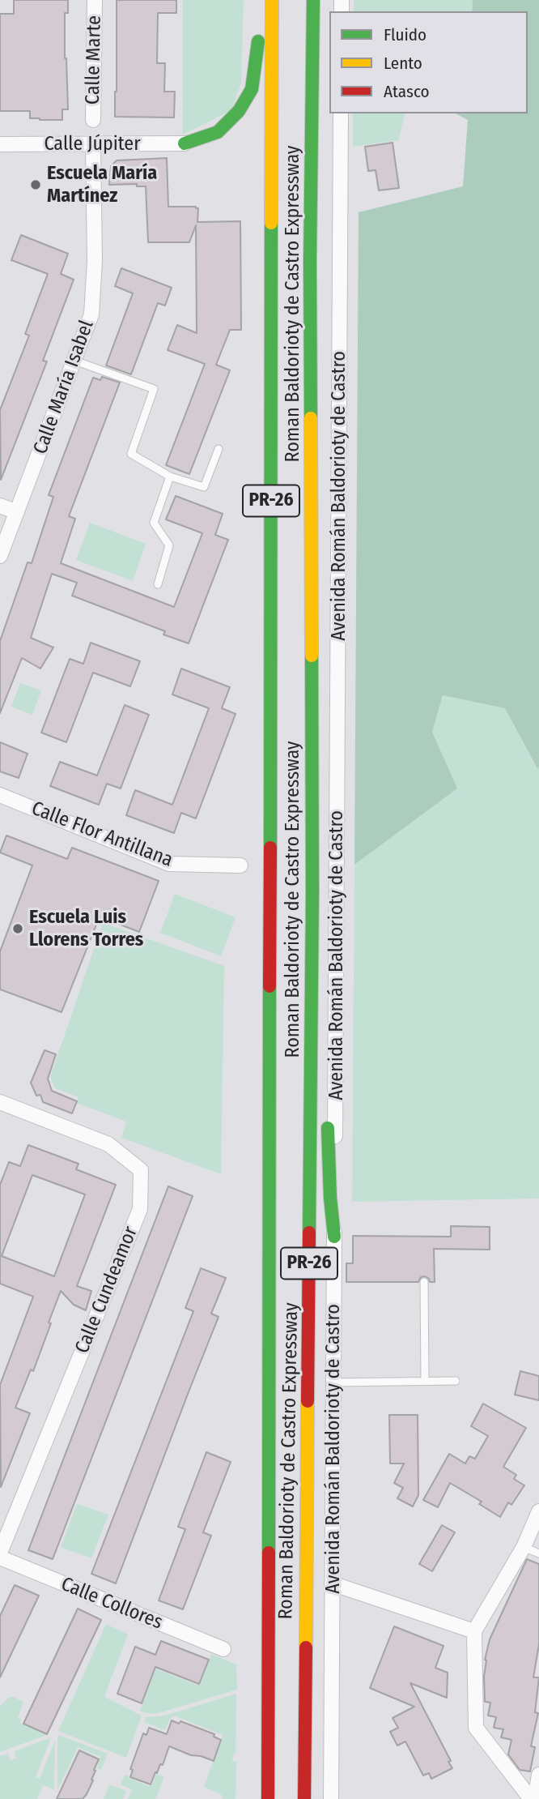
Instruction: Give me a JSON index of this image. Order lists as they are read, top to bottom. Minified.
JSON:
{"streets":{"highway":["Roman Baldorioty de Castro Expressway","PR-26"],"street":["Calle Marte","Calle Júpiter","Calle María Isabel","Avenida Román Baldorioty de Castro","Calle Flor Antillana","Calle Cundeamor","Calle Collores"]},"crossings":[["Calle Júpiter","Calle María Isabel"]],"places":["Escuela María Martínez","Escuela Luis Llorens Torres"],"legend":["Fluido","Lento","Atasco"]}
